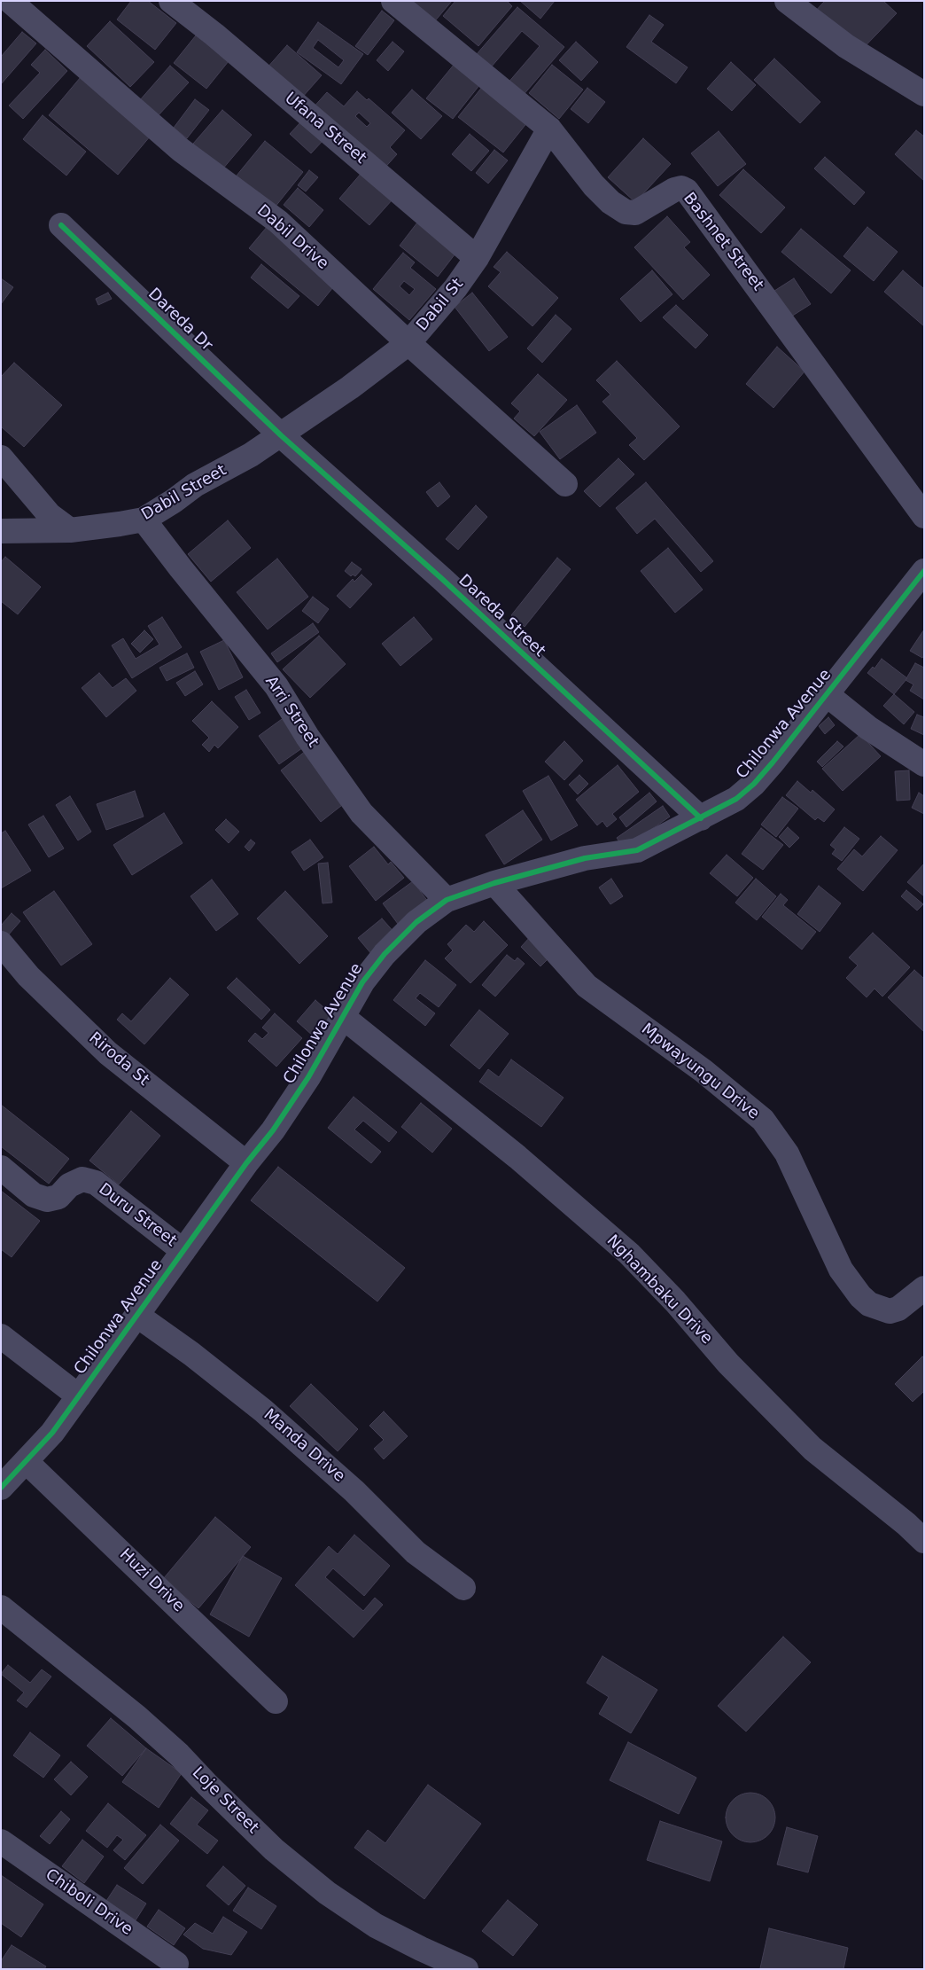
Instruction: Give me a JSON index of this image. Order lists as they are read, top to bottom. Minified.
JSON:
{"streets":{"street":["Ufana Street","Dabil Drive","Bashnet Street","Dabil St","Dareda Dr","Dabil Street","Dareda Street","Arri Street","Chilonwa Avenue","Riroda St","Mpwayungu Drive","Duru Street","Nghambaku Drive","Manda Drive","Huzi Drive","Loje Street","Chiboli Drive"]},"crossings":[["Ufana Street","Dabil St"],["Dabil Drive","Dabil St"],["Bashnet Street","Dabil St"],["Dabil St","Dareda Dr"],["Dabil St","Dabil Street"],["Dabil St","Dareda Street"],["Dareda Dr","Dabil Street"],["Dareda Dr","Dareda Street"],["Dabil Street","Dareda Street"],["Dabil Street","Arri Street"],["Dareda Street","Chilonwa Avenue"],["Arri Street","Chilonwa Avenue"],["Chilonwa Avenue","Riroda St"],["Chilonwa Avenue","Mpwayungu Drive"],["Chilonwa Avenue","Duru Street"],["Chilonwa Avenue","Nghambaku Drive"],["Chilonwa Avenue","Manda Drive"],["Chilonwa Avenue","Huzi Drive"]]}
